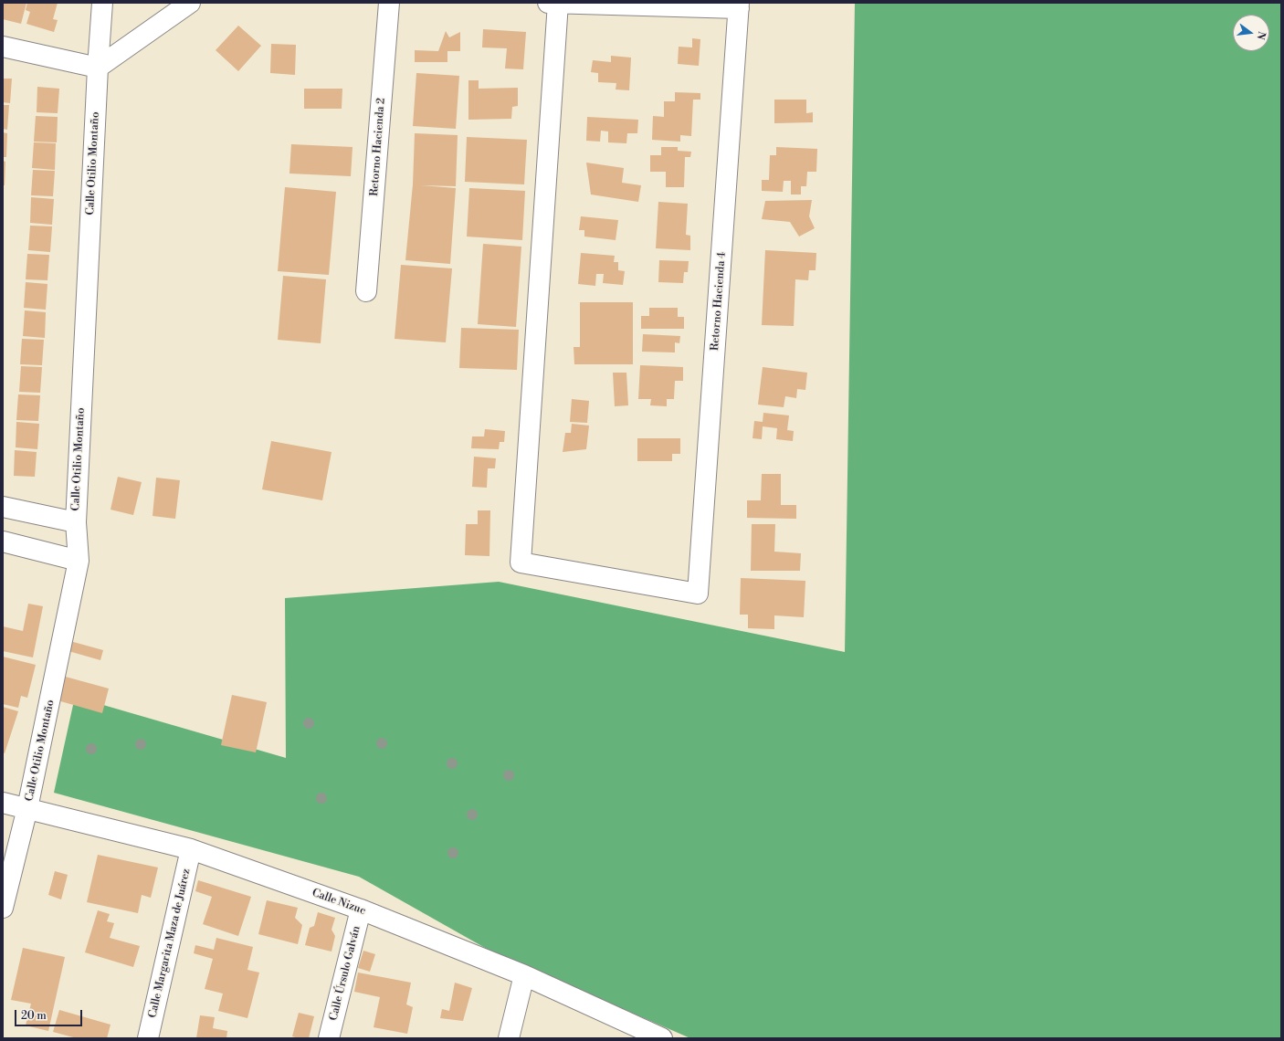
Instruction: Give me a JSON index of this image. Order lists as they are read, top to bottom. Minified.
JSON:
{"streets":{"street":["Retorno Hacienda 2","Calle Otilio Montaño","Retorno Hacienda 4","Calle Nizuc","Calle Margarita Maza de Juárez","Calle Úrsulo Galván"]},"crossings":[["Calle Otilio Montaño","Calle Nizuc"],["Calle Nizuc","Calle Margarita Maza de Juárez"],["Calle Nizuc","Calle Úrsulo Galván"]],"scale_bar":"20 m","north":"right"}
